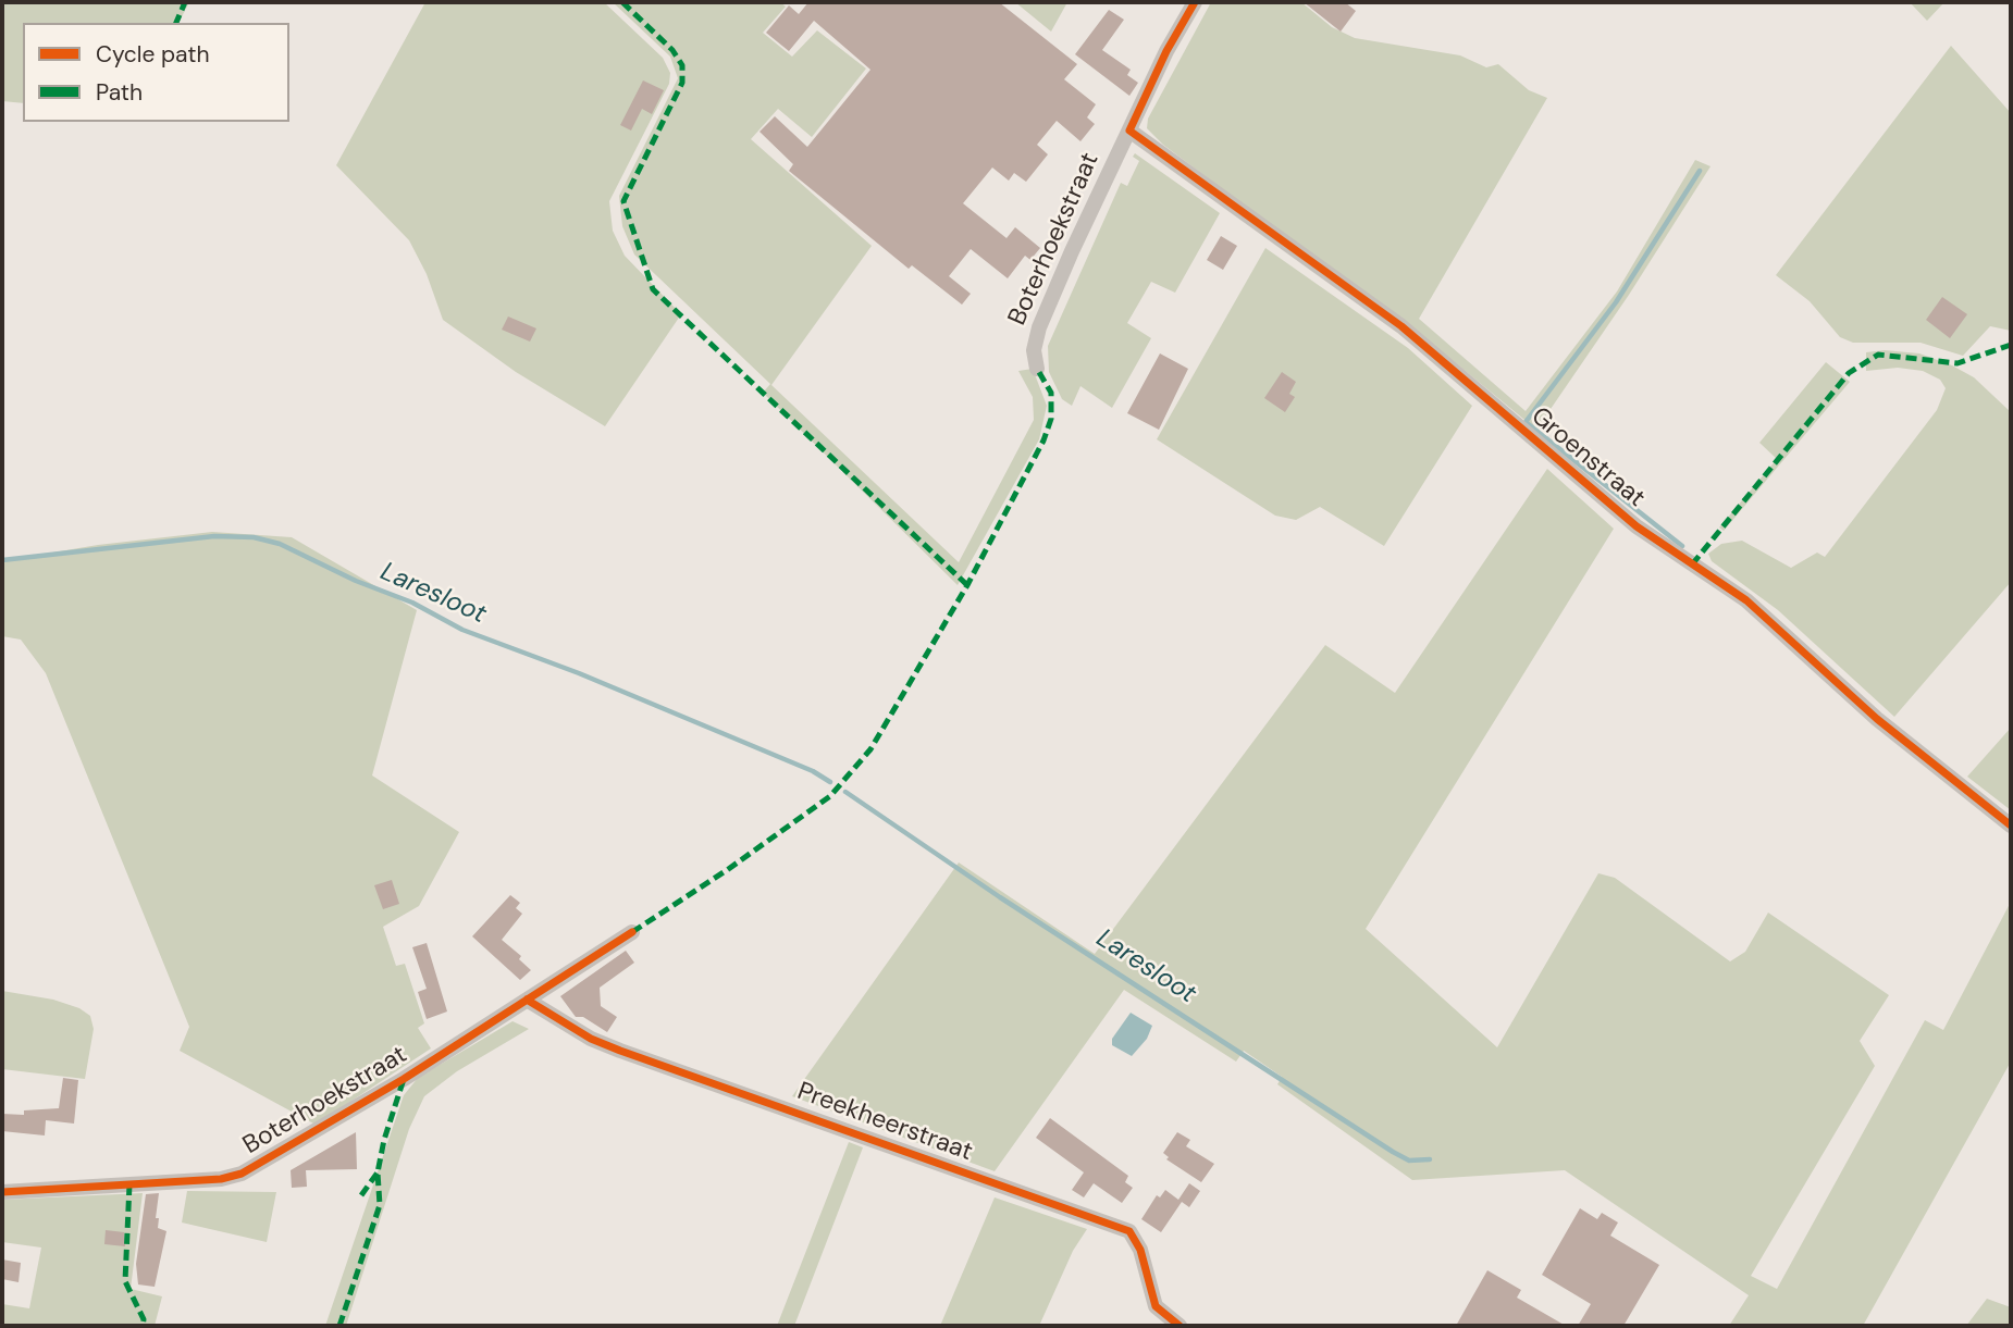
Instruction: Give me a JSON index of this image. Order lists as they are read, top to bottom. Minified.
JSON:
{"streets":{"street":["Boterhoekstraat","Groenstraat","Preekheerstraat"]},"crossings":[["Boterhoekstraat","Groenstraat"],["Boterhoekstraat","Preekheerstraat"]],"water":["Laresloot"],"legend":["Cycle path","Path"]}
